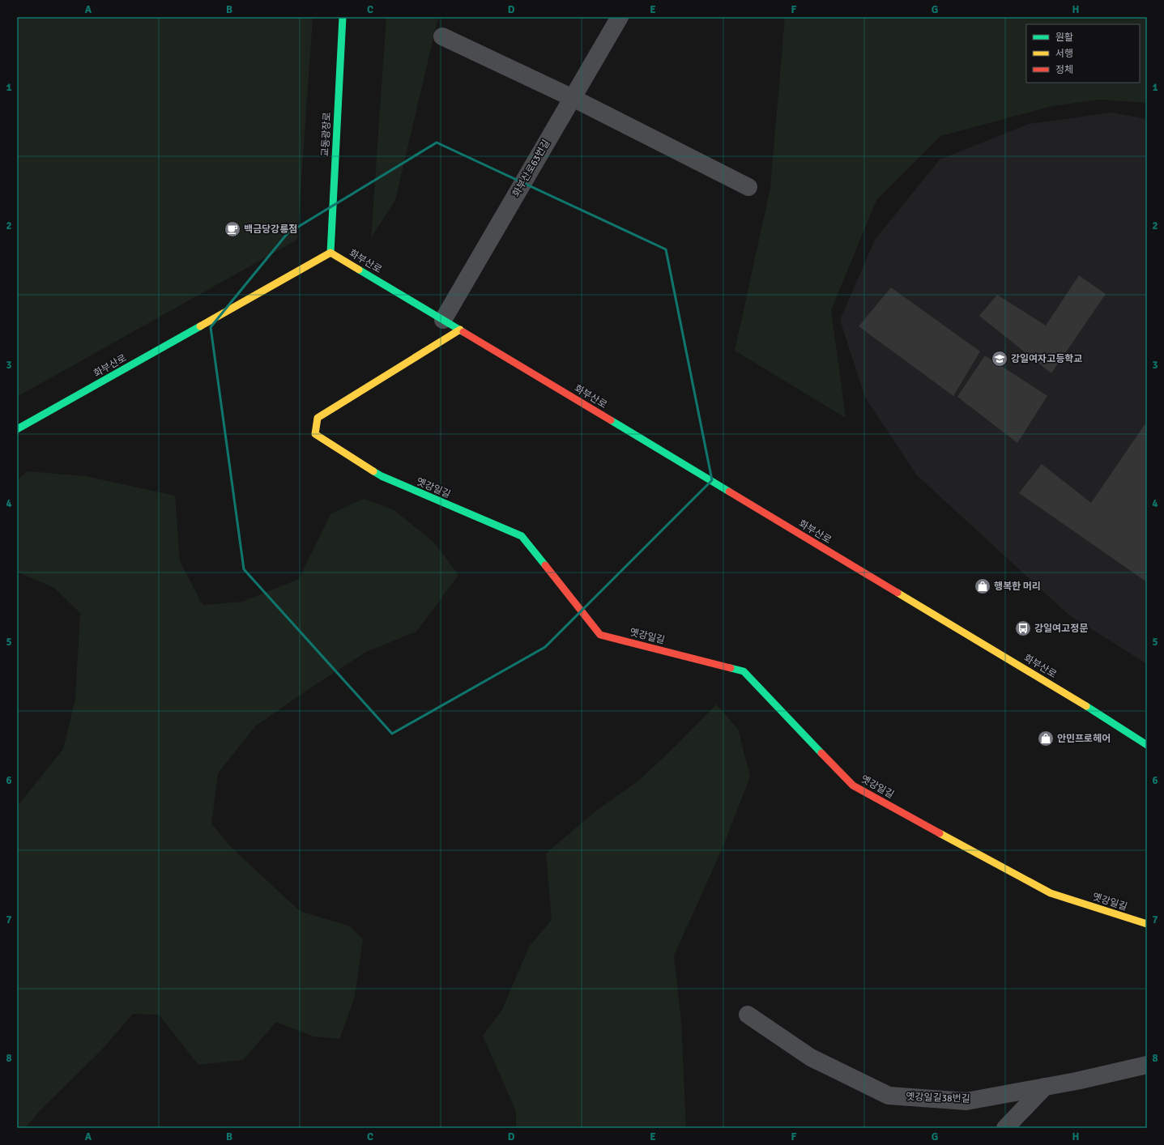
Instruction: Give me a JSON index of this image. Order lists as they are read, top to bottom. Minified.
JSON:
{"streets":{"street":["교동광장로","화부산로63번길","화부산로","옛강일길","옛강일길38번길"]},"crossings":[["교동광장로","화부산로"],["화부산로63번길","화부산로"],["화부산로","옛강일길"]],"places":{"cafe":["백금당강릉점"],"school or university":["강일여자고등학교"],"shop":["행복한 머리","안민프로헤어"],"bus stop":["강일여고정문"]},"legend":["원활","서행","정체"],"grid":{"columns":["A","B","C","D","E","F","G","H"],"rows":["1","2","3","4","5","6","7","8"]}}
